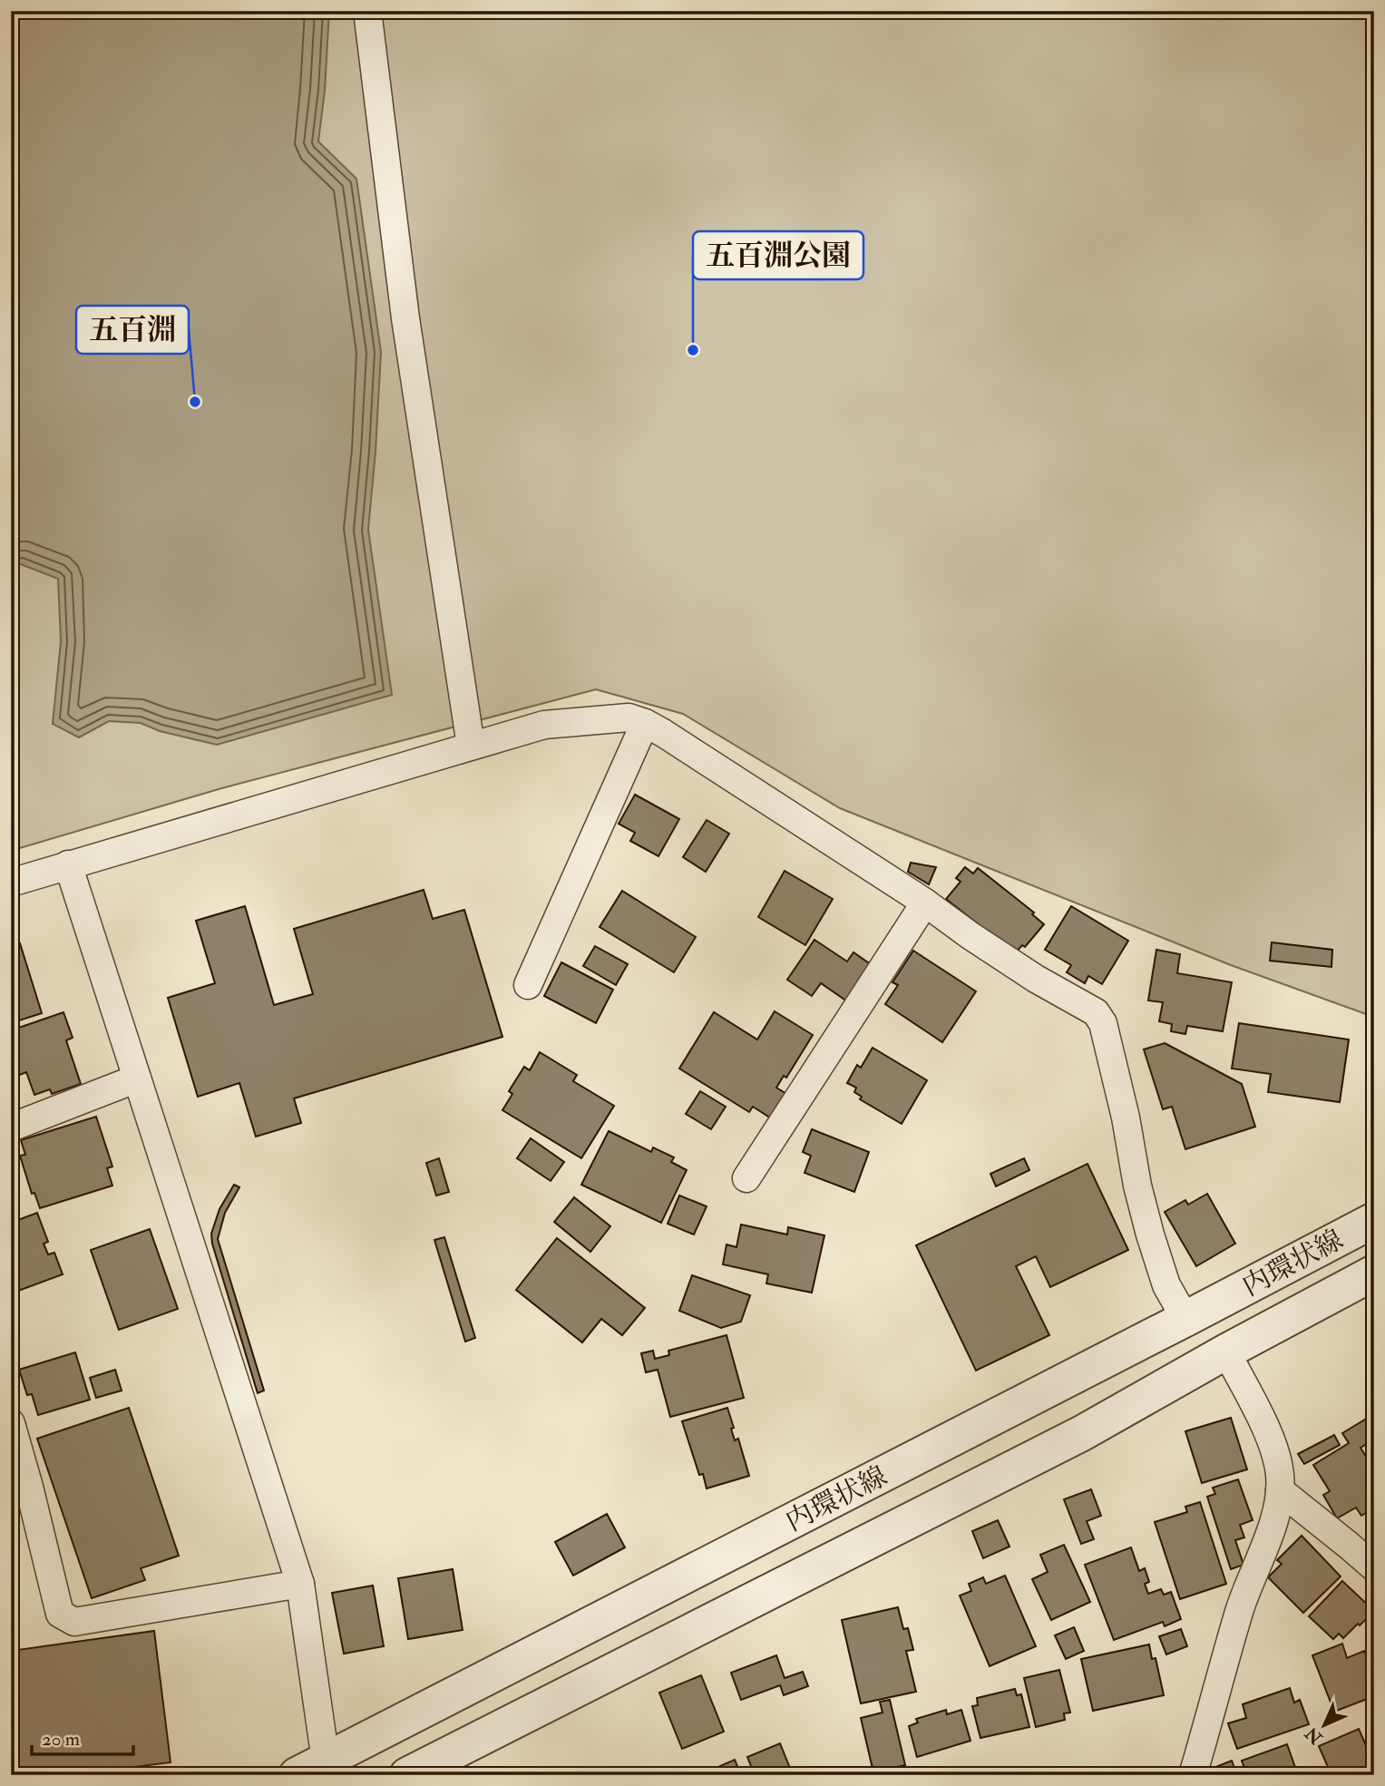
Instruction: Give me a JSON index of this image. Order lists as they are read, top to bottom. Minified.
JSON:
{"streets":{"street":["内環状線"]},"places":["五百淵公園","五百淵"],"scale_bar":"20 m","north":"bottom left"}
